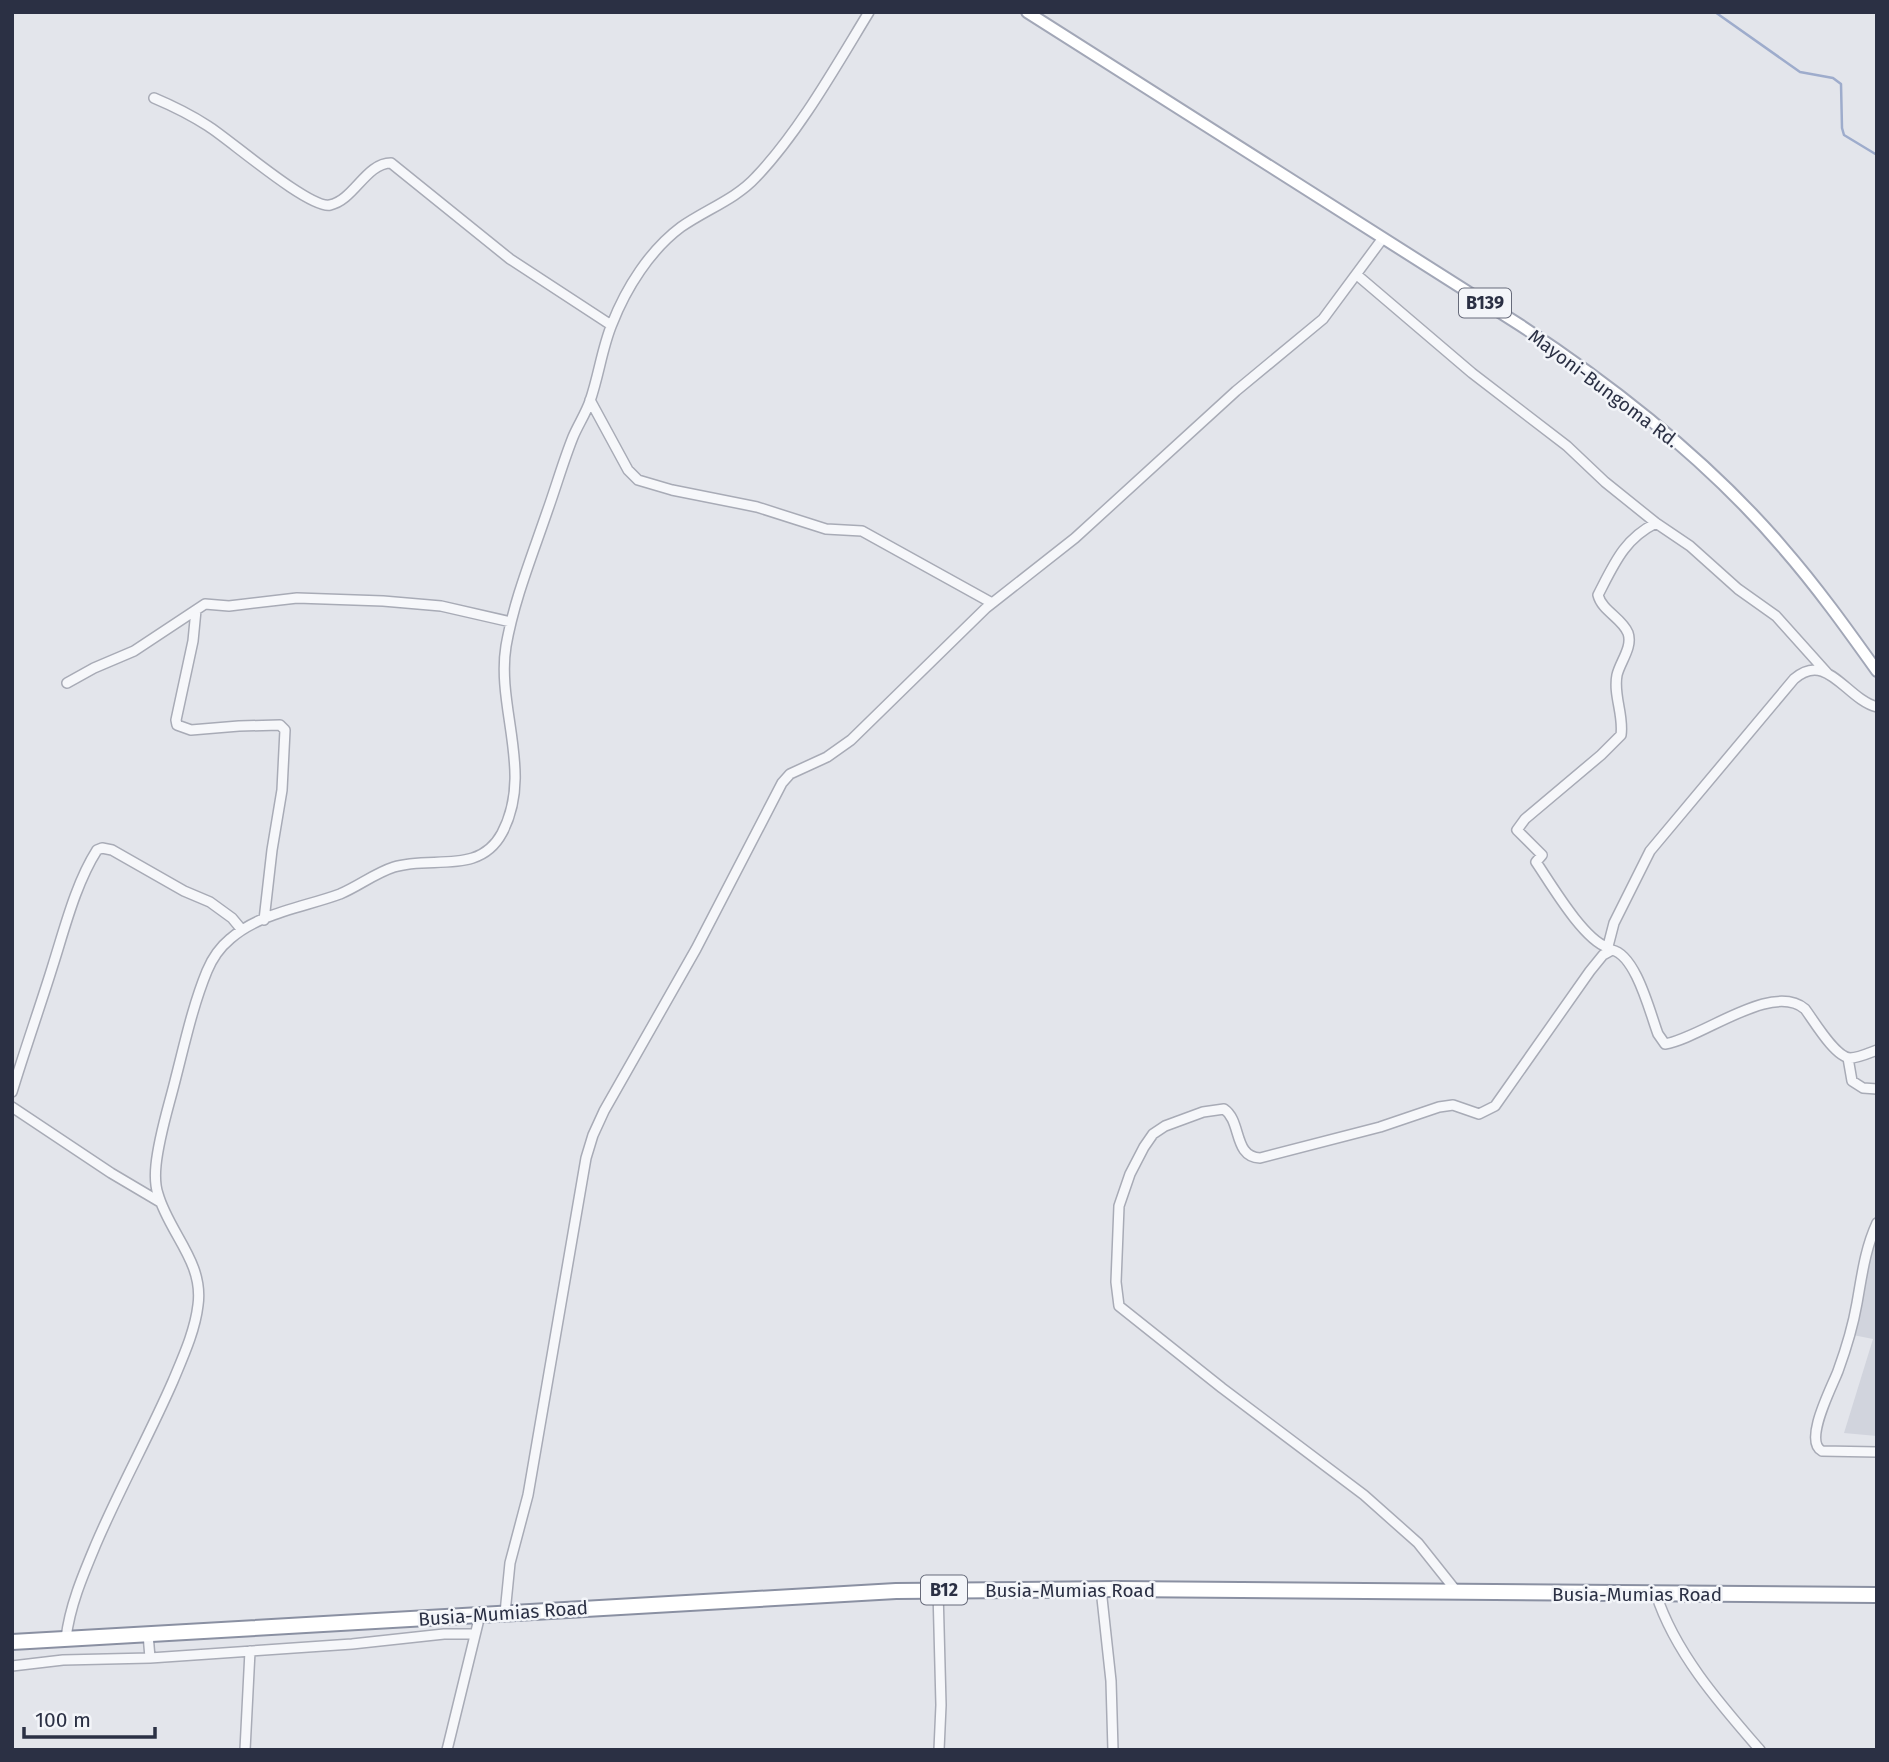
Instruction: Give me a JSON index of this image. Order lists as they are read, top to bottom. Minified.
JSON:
{"streets":{"highway":["B12","Busia-Mumias Road"],"main road":["B139","Mayoni-Bungoma Rd."]},"scale_bar":"100 m"}
